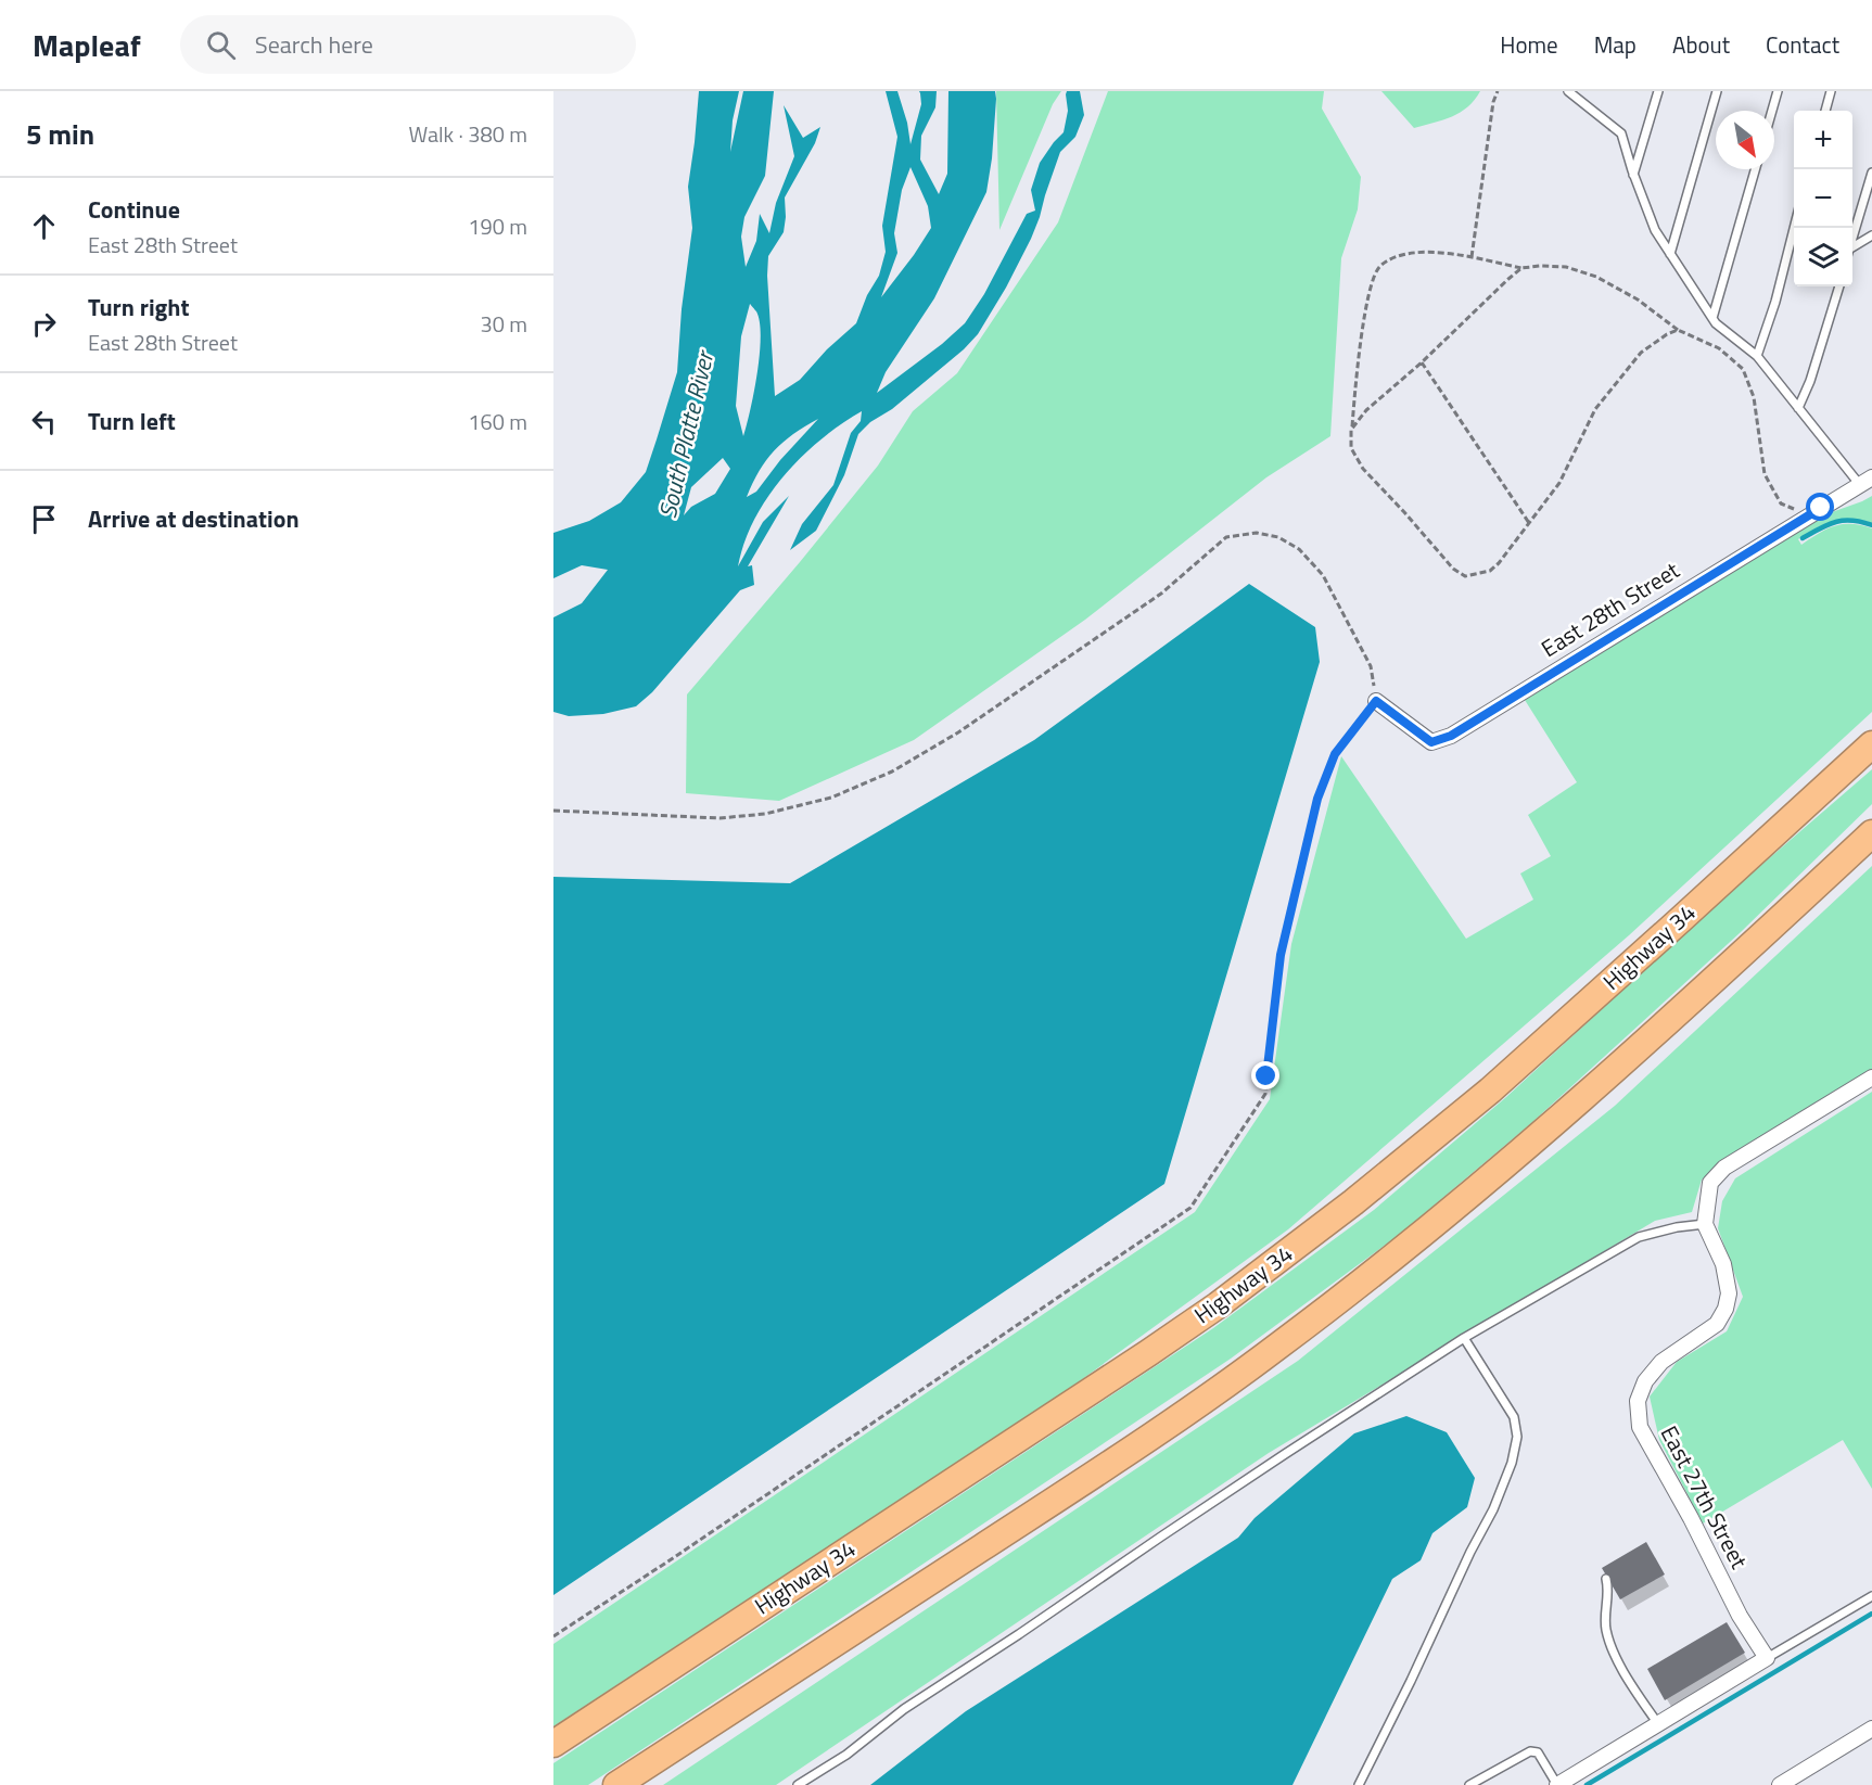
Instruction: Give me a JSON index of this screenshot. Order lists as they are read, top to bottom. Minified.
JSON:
{"streets":{"highway":["Highway 34"],"street":["East 28th Street","East 27th Street"]},"water":["South Platte River"],"north":"bottom right","page":{"header":"Mapleaf","search":"Search here","nav":["Home","Map","About","Contact"],"heading":["5 min","Walk · 380 m"],"map_buttons":["+","−"],"list":[["Continue","East 28th Street","190 m"],["Turn right","East 28th Street","30 m"],["Turn left","160 m"],"Arrive at destination"]}}
